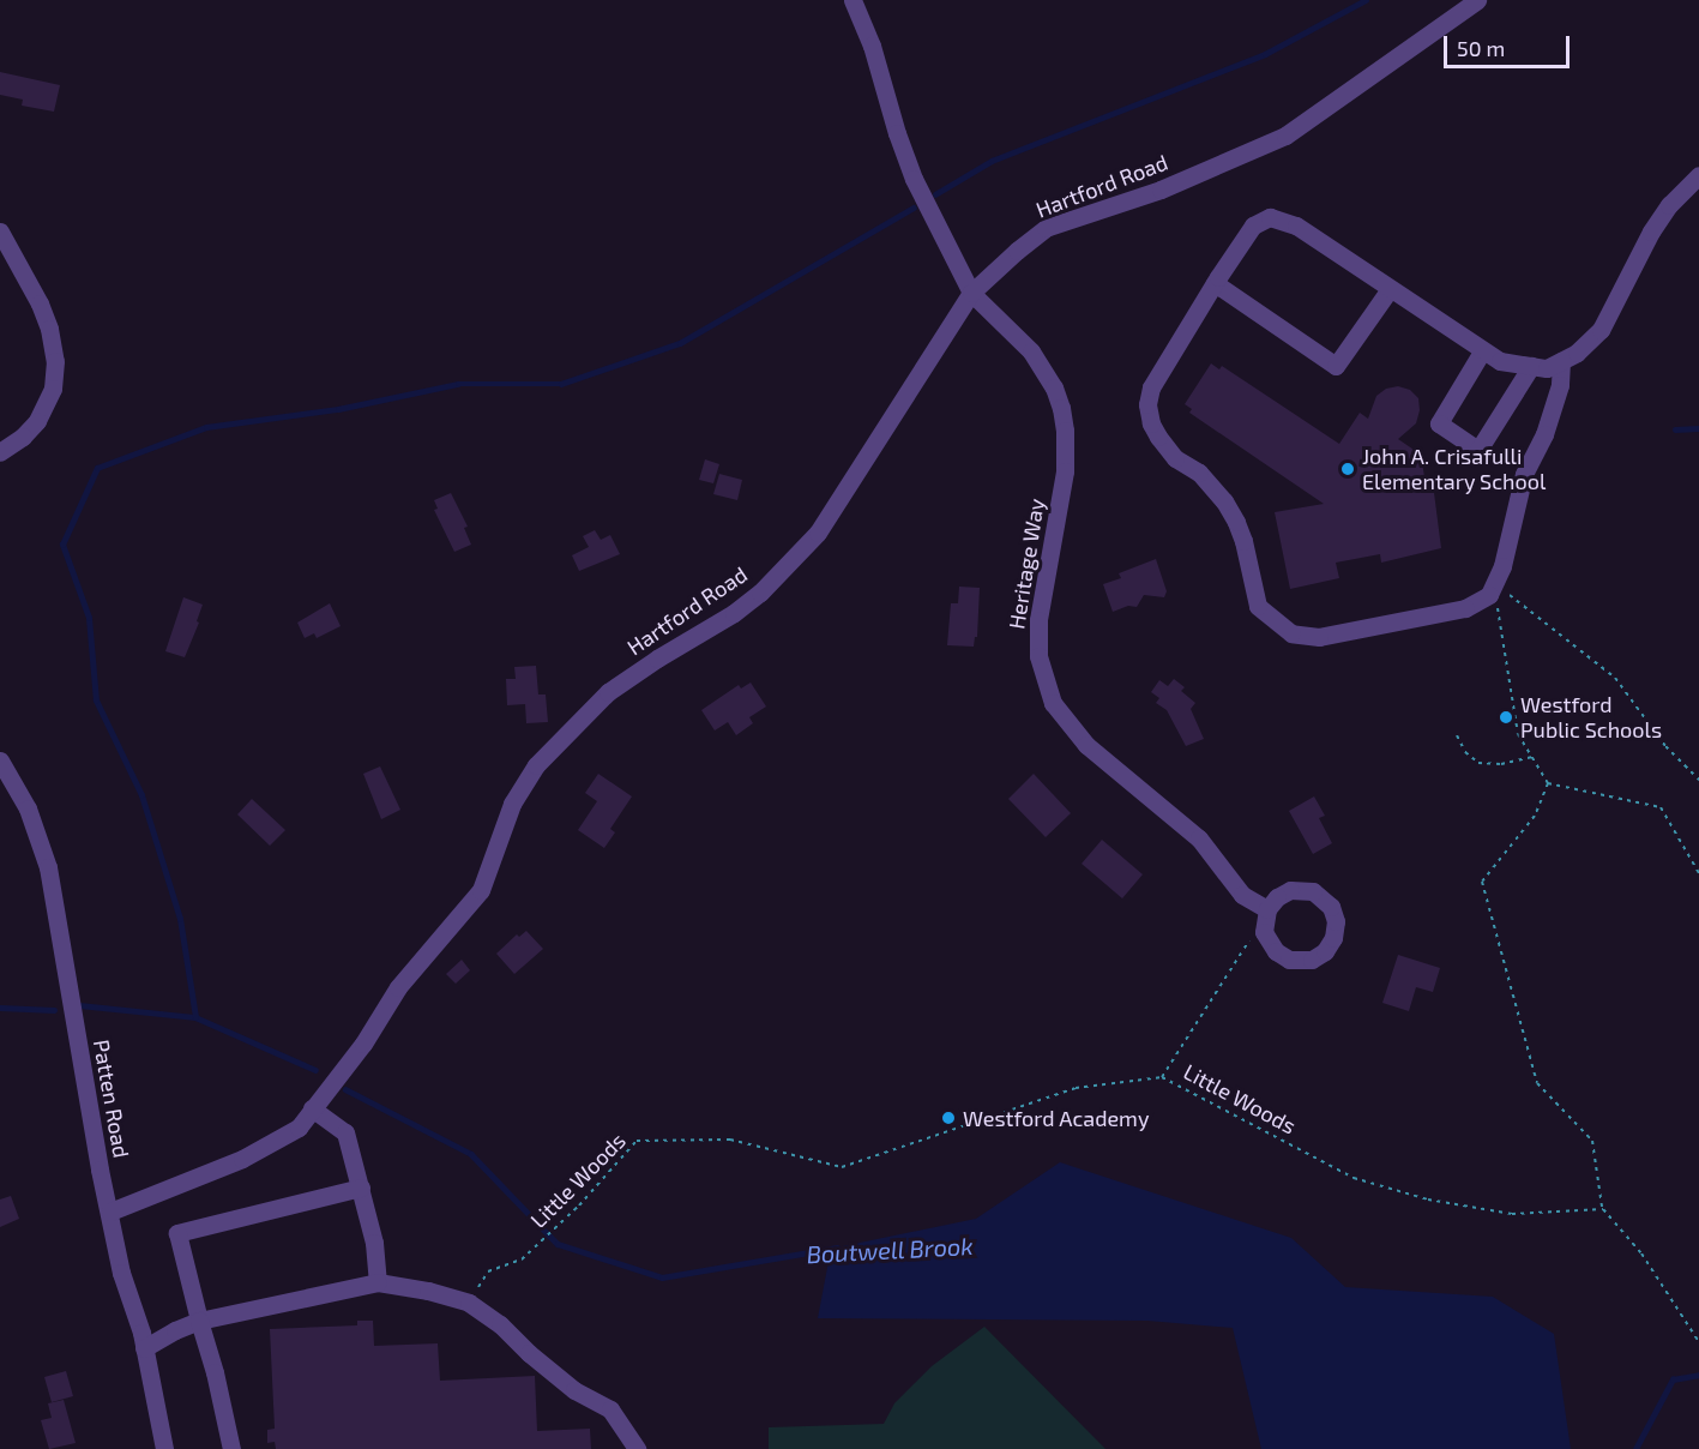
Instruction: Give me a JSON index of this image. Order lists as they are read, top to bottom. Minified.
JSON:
{"streets":{"street":["Hartford Road","Heritage Way","Patten Road"],"path":["Little Woods"]},"crossings":[["Hartford Road","Heritage Way"],["Hartford Road","Patten Road"]],"water":["Boutwell Brook"],"places":["John A. Crisafulli Elementary School","Westford Public Schools","Westford Academy"],"scale_bar":"50 m"}
